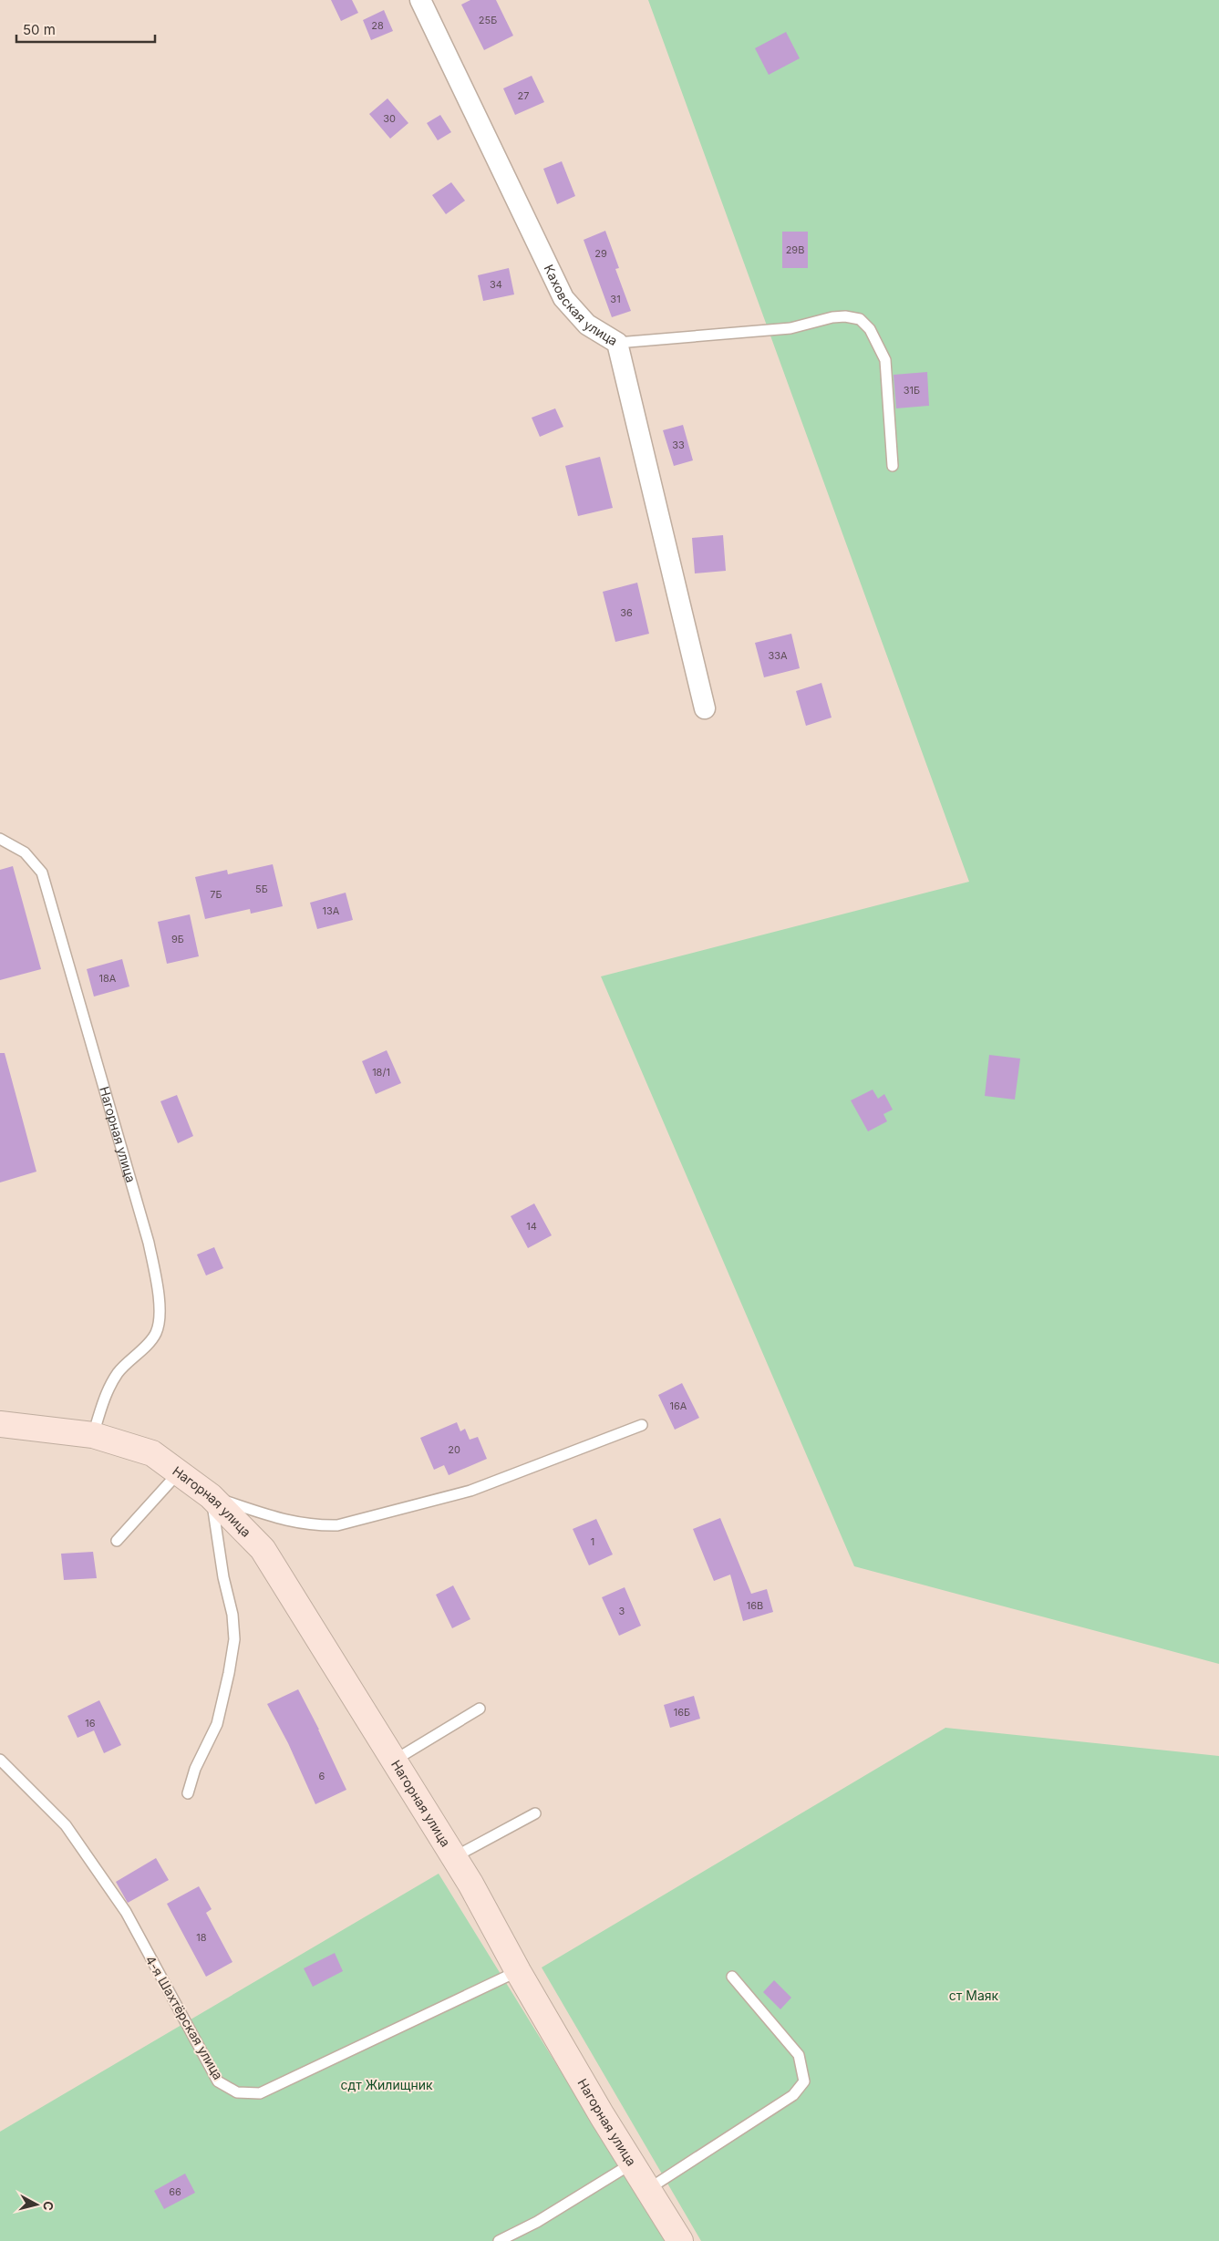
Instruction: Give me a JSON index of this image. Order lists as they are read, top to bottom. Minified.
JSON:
{"streets":{"main road":["Нагорная улица"],"street":["Каховская улица"],"lane":["4-я Шахтёрская улица"]},"crossings":[["Нагорная улица","4-я Шахтёрская улица"]],"parks":["ст Маяк","сдт Жилищник"],"house_numbers":["25Б","28","27","30","29В","29","34","31","31Б","33","36","33А","5Б","7Б","13А","9Б","18А","18/1","14","16А","20","1","16В","3","16Б","16","6","18","66"],"scale_bar":"50 m","north":"right"}
